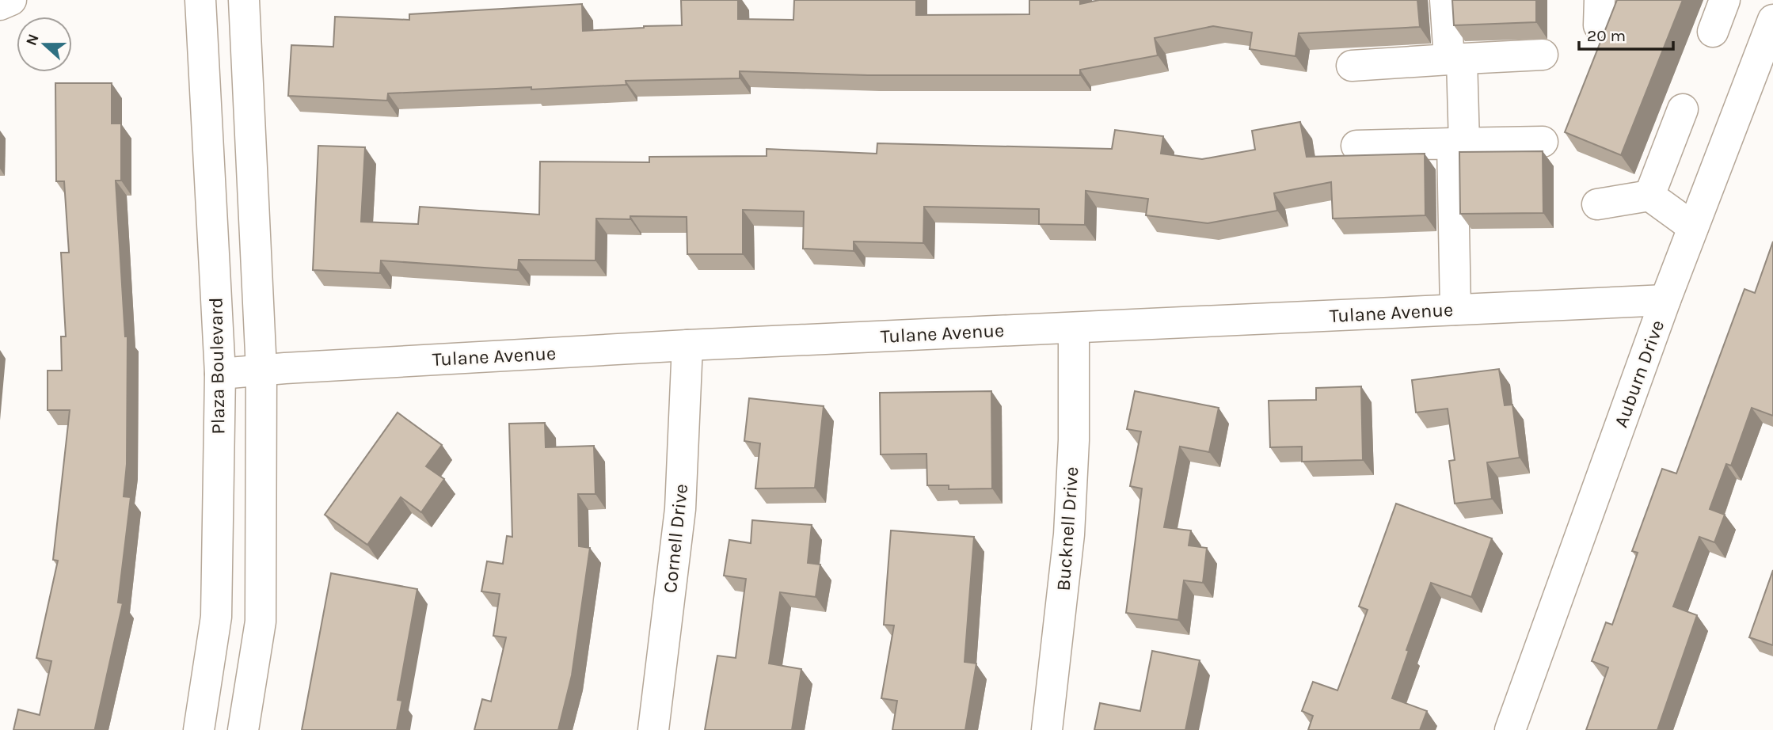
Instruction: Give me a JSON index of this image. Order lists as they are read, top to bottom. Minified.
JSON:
{"streets":{"street":["Tulane Avenue","Plaza Boulevard","Auburn Drive","Bucknell Drive","Cornell Drive"]},"crossings":[["Tulane Avenue","Plaza Boulevard"],["Tulane Avenue","Auburn Drive"],["Tulane Avenue","Bucknell Drive"],["Tulane Avenue","Cornell Drive"]],"scale_bar":"20 m","north":"left"}
